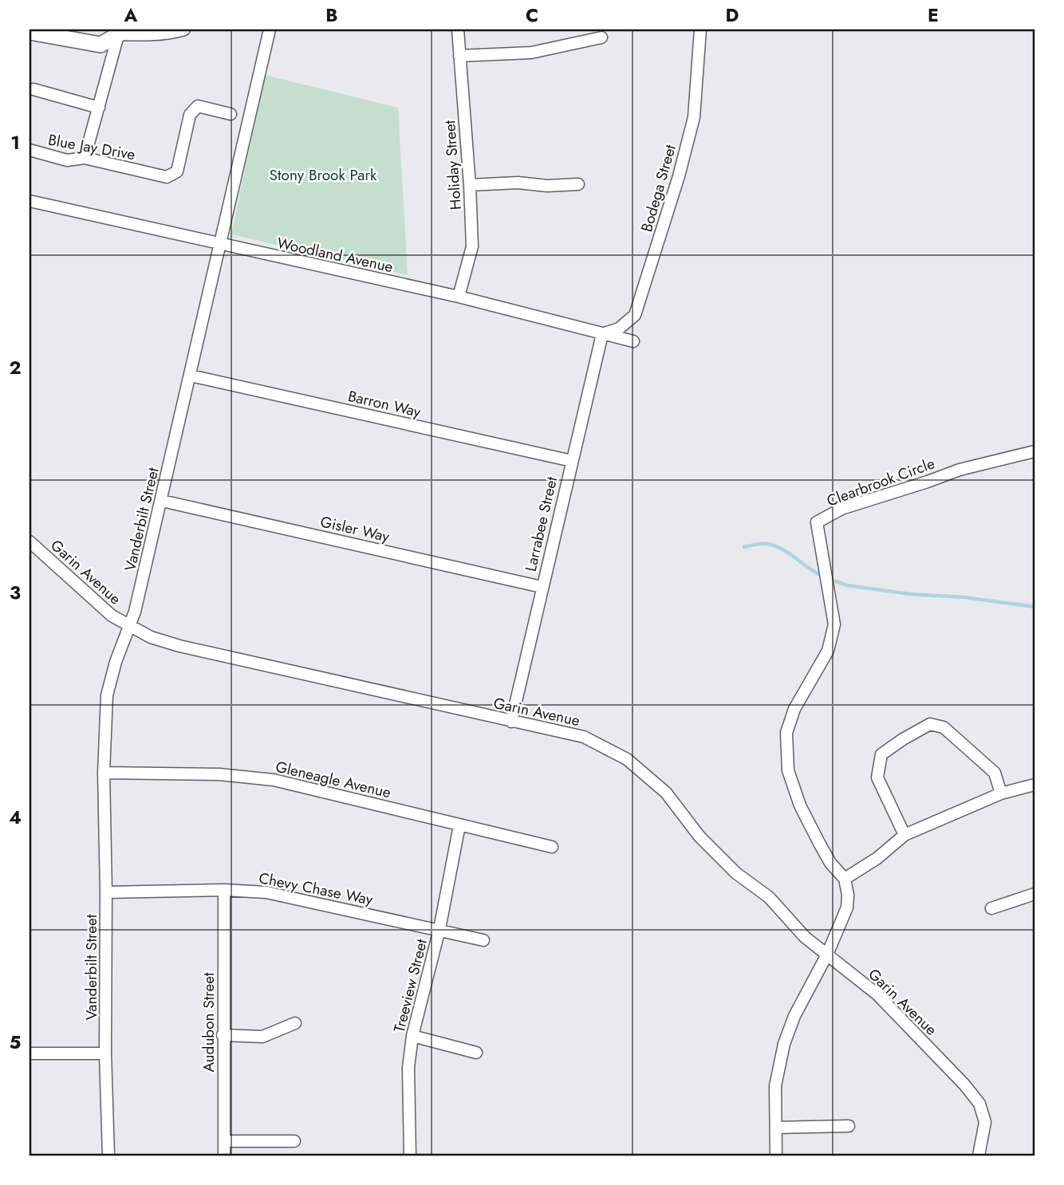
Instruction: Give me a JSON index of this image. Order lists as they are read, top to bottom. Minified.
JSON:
{"streets":{"street":["Blue Jay Drive","Holiday Street","Bodega Street","Woodland Avenue","Barron Way","Clearbrook Circle","Vanderbilt Street","Larrabee Street","Gisler Way","Garin Avenue","Gleneagle Avenue","Chevy Chase Way","Treeview Street","Audubon Street"]},"crossings":[["Holiday Street","Woodland Avenue"],["Bodega Street","Woodland Avenue"],["Bodega Street","Larrabee Street"],["Woodland Avenue","Vanderbilt Street"],["Woodland Avenue","Larrabee Street"],["Barron Way","Vanderbilt Street"],["Barron Way","Larrabee Street"],["Vanderbilt Street","Gisler Way"],["Vanderbilt Street","Garin Avenue"],["Vanderbilt Street","Gleneagle Avenue"],["Vanderbilt Street","Chevy Chase Way"],["Larrabee Street","Gisler Way"],["Larrabee Street","Garin Avenue"],["Gleneagle Avenue","Treeview Street"],["Chevy Chase Way","Treeview Street"],["Chevy Chase Way","Audubon Street"]],"parks":["Stony Brook Park"],"grid":{"columns":["A","B","C","D","E"],"rows":["1","2","3","4","5"]}}
